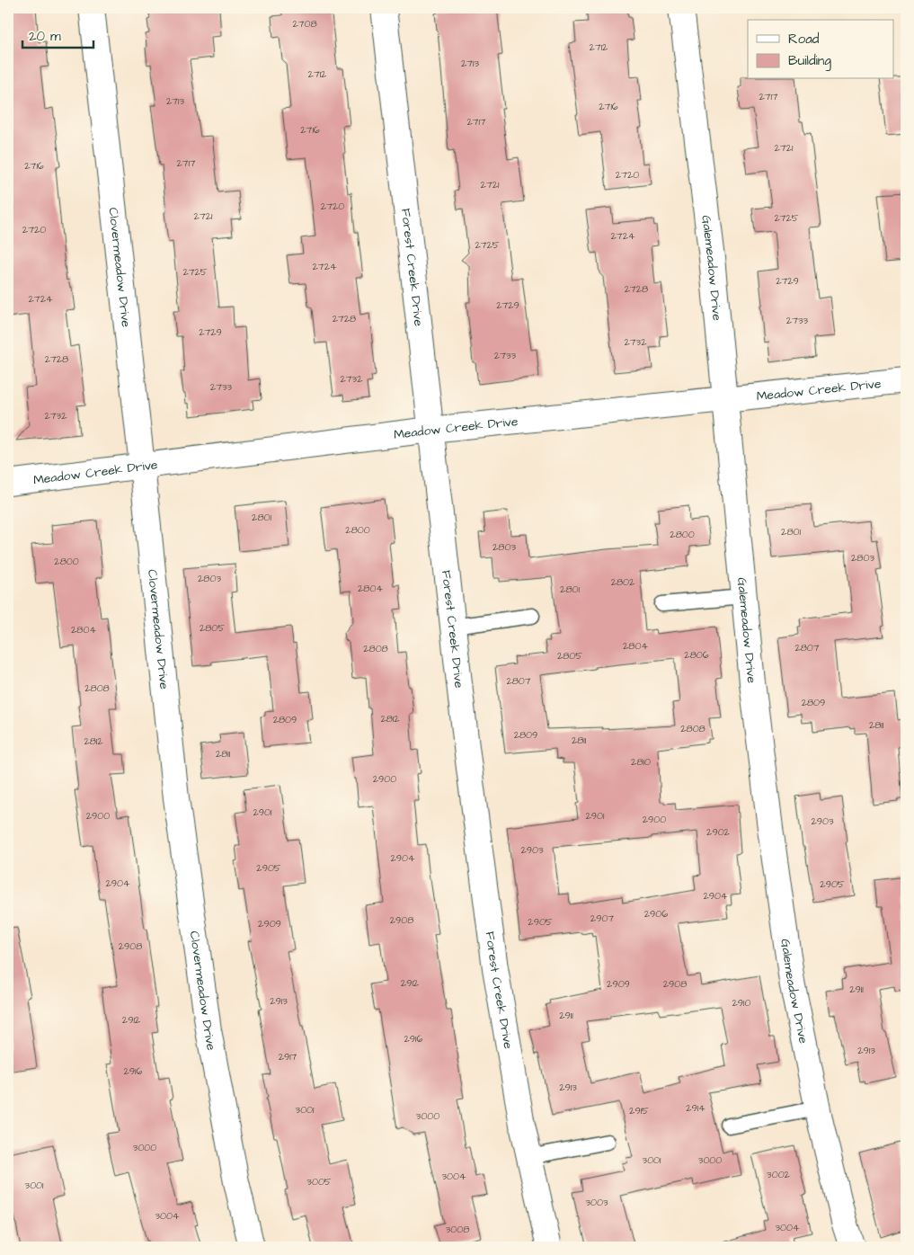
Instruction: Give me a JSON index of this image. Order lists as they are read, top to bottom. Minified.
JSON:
{"streets":{"street":["Clovermeadow Drive","Forest Creek Drive","Galemeadow Drive","Meadow Creek Drive"]},"crossings":[["Clovermeadow Drive","Meadow Creek Drive"],["Forest Creek Drive","Meadow Creek Drive"],["Galemeadow Drive","Meadow Creek Drive"]],"house_numbers":["2708","2712","2713","2712","2717","2713","2716","2717","2716","2721","2717","2716","2720","2721","2720","2721","2725","2720","2724","2725","2724","2725","2729","2728","2724","2729","2728","2733","2729","2732","2733","2728","2732","2733","2732","2801","2800","2801","2800","2803","2803","2800","2803","2802","2804","2801","2805","2804","2804","2807","2808","2806","2805","2807","2808","2809","2812","2809","2811","2808","2809","2811","2812","2811","2810","2900","2901","2900","2901","2900","2903","2902","2903","2904","2905","2904","2905","2904","2906","2907","2908","2905","2909","2908","2912","2909","2908","2911","2913","2910","2911","2912","2916","2913","2917","2916","2913","2914","3001","2915","3000","3000","3001","3000","3002","3004","3005","3001","3003","3004","3004","3008"],"legend":["Road","Building"],"scale_bar":"20 m"}
